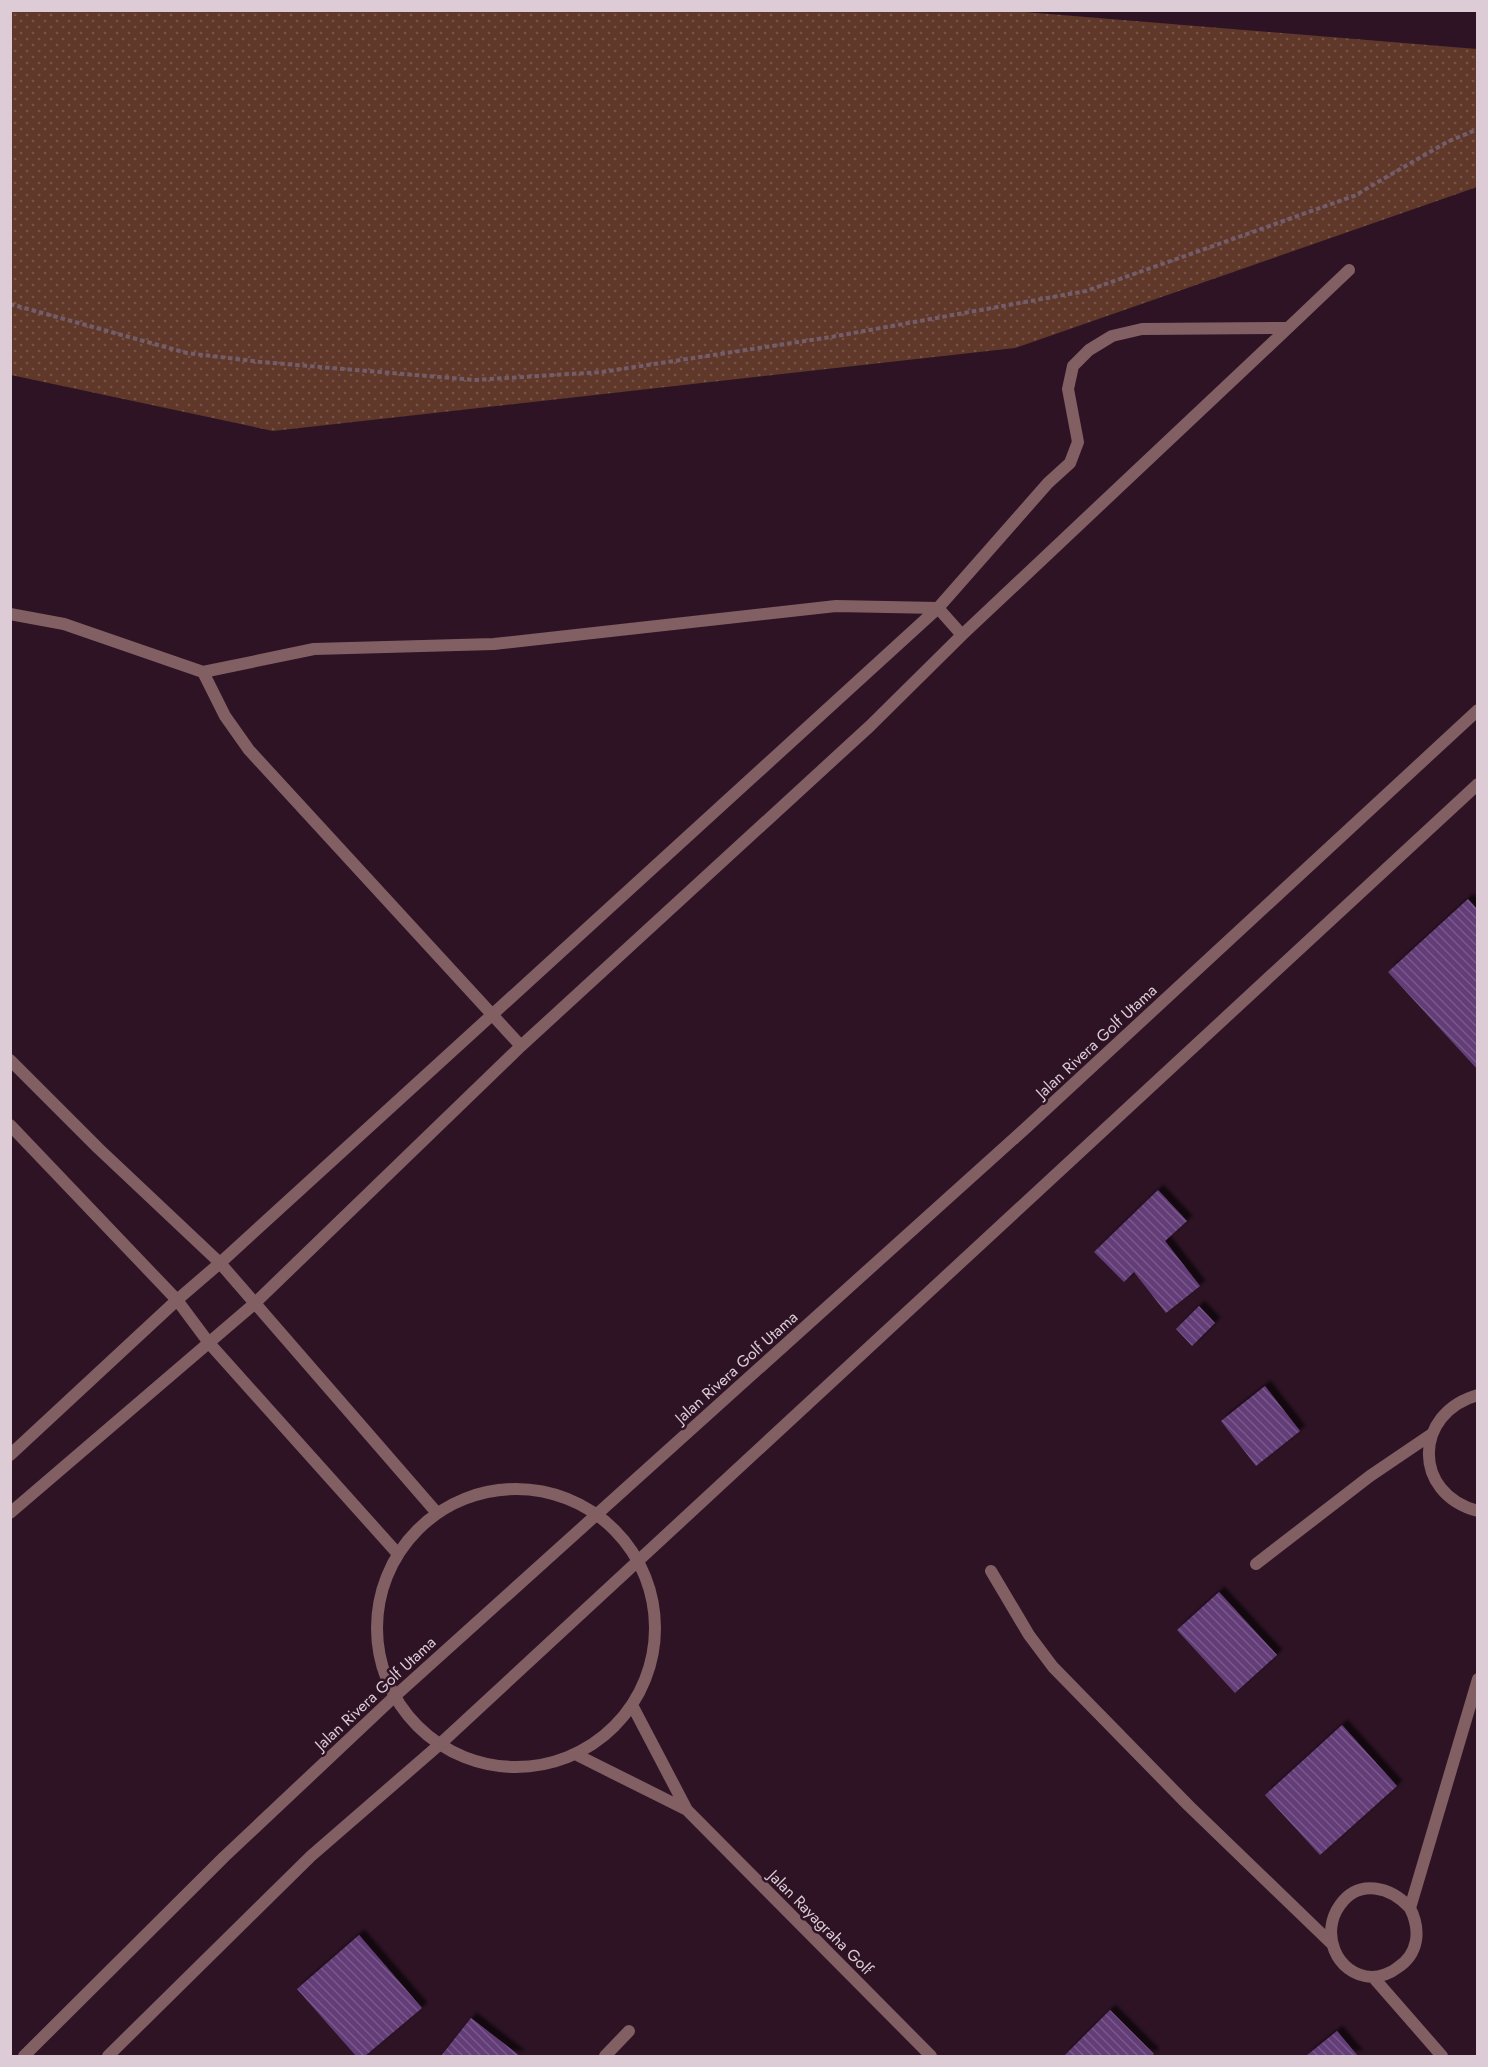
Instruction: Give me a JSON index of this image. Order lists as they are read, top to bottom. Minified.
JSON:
{"streets":{"street":["Jalan Rivera Golf Utama","Jalan Rayagraha Golf"]}}
